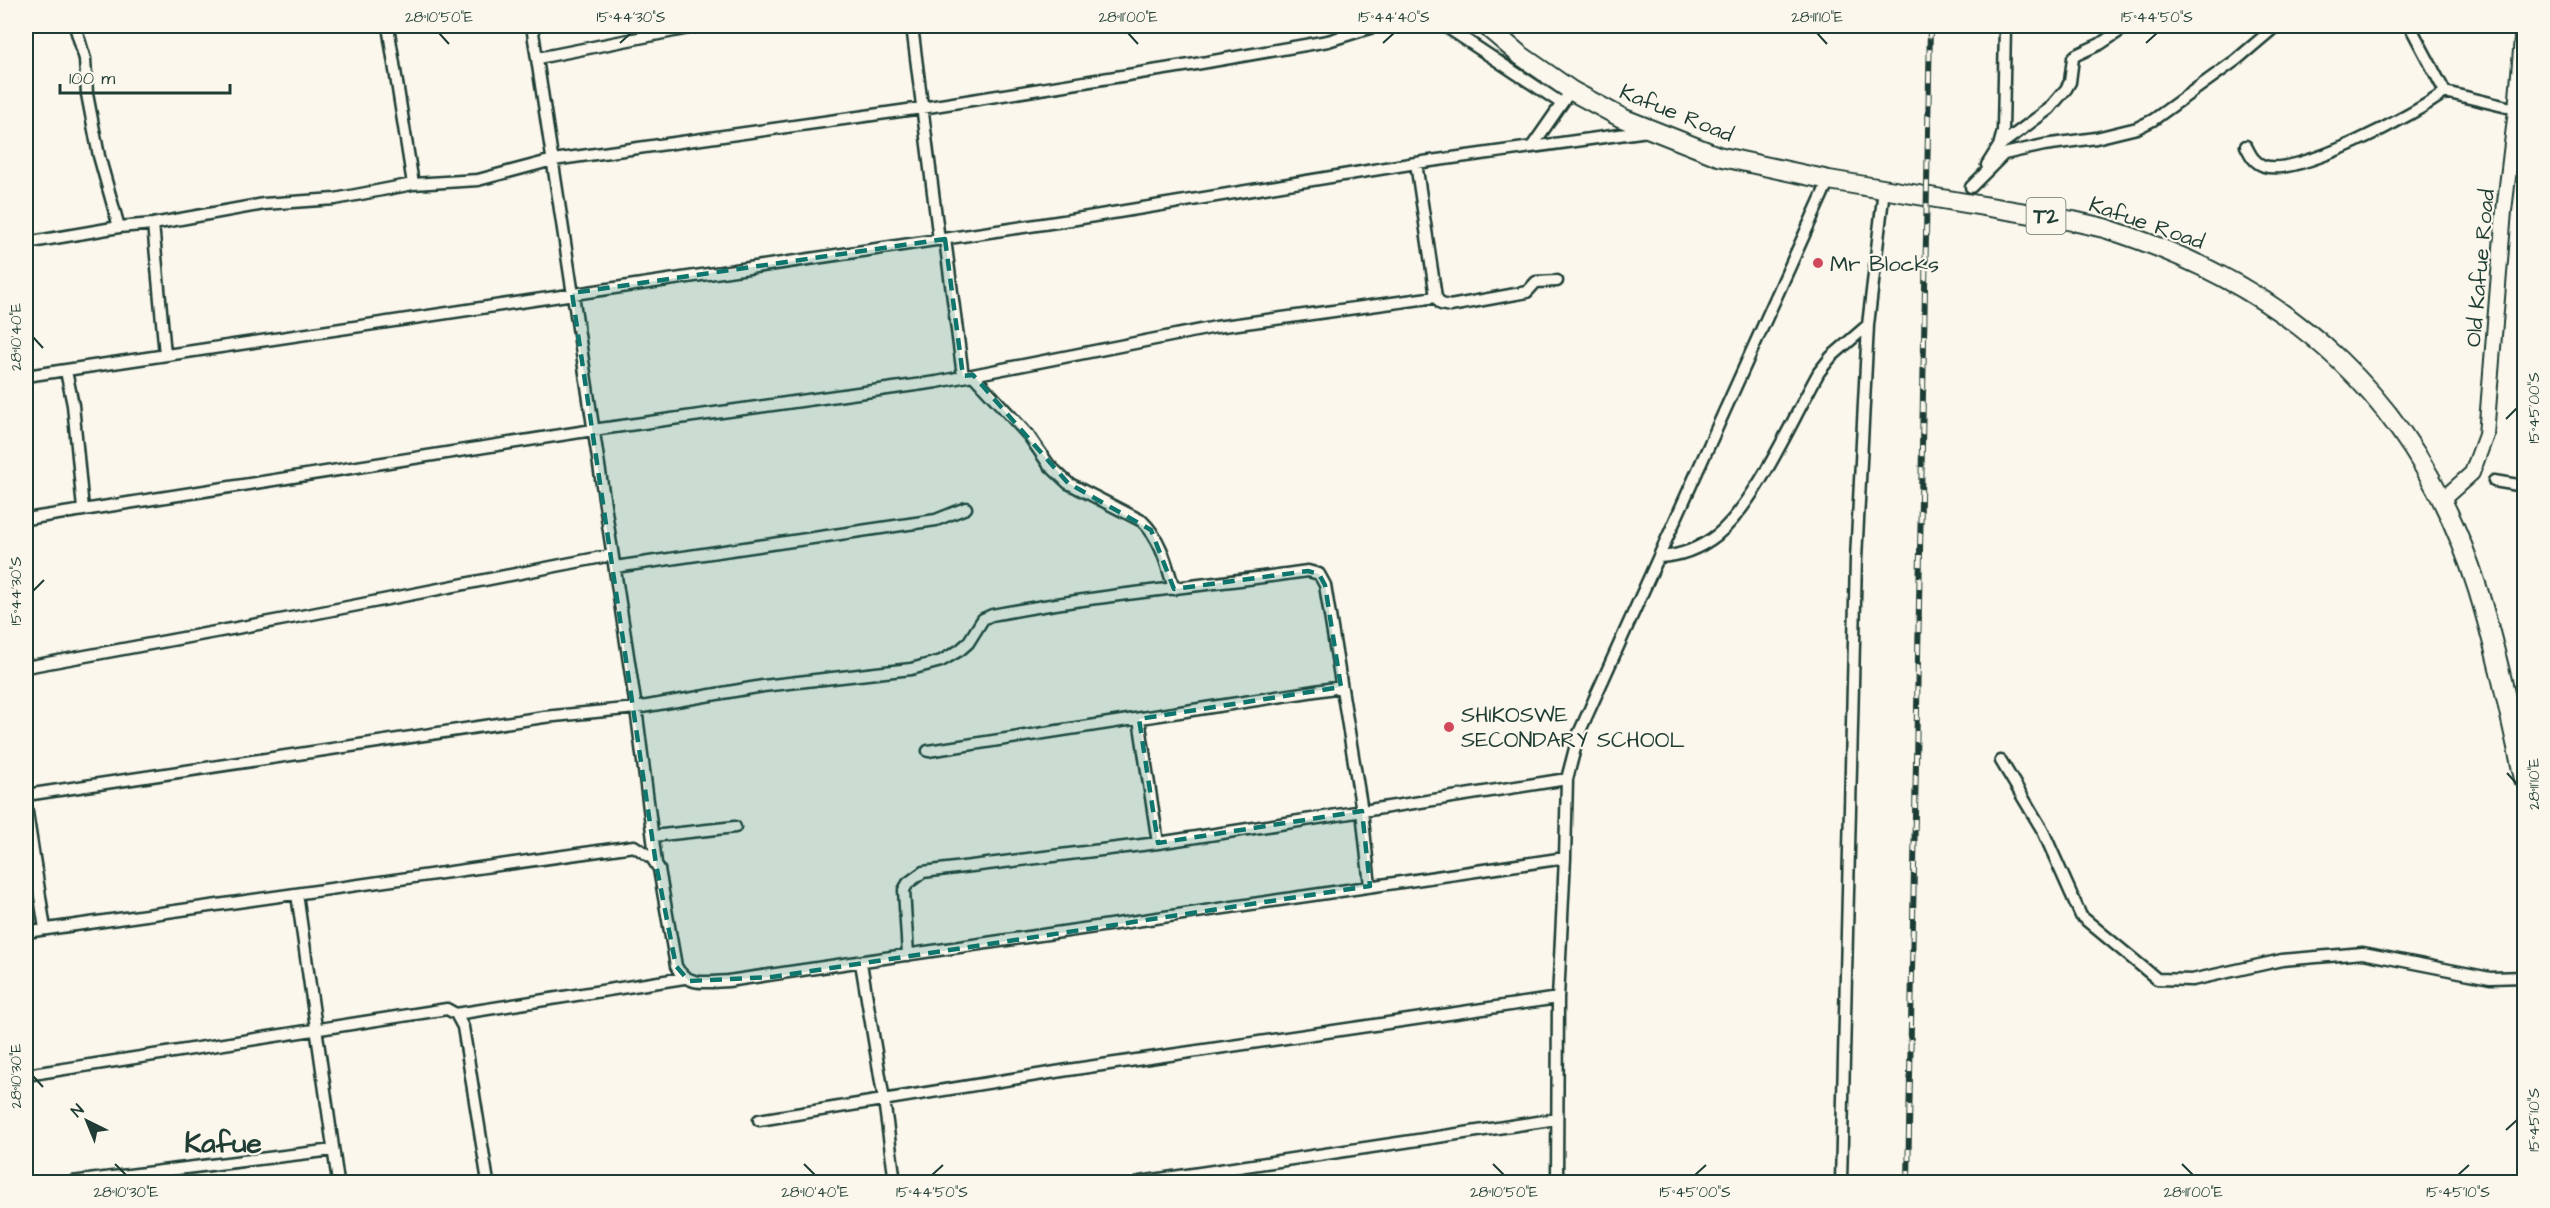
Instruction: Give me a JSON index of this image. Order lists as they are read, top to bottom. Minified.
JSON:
{"streets":{"highway":["Kafue Road","T2"],"street":["Old Kafue Road"]},"crossings":[["Kafue Road","Old Kafue Road"]],"districts":["Kafue"],"places":["Mr Blocks","SHIKOSWE SECONDARY SCHOOL"],"scale_bar":"100 m","north":"top left","coordinates":["28°10'50\"E","15°44'30\"S","28°11'00\"E","15°44'40\"S","28°11'10\"E","15°44'50\"S","28°10'40\"E","15°45'00\"S","28°10'30\"E","15°45'10\"S"]}
